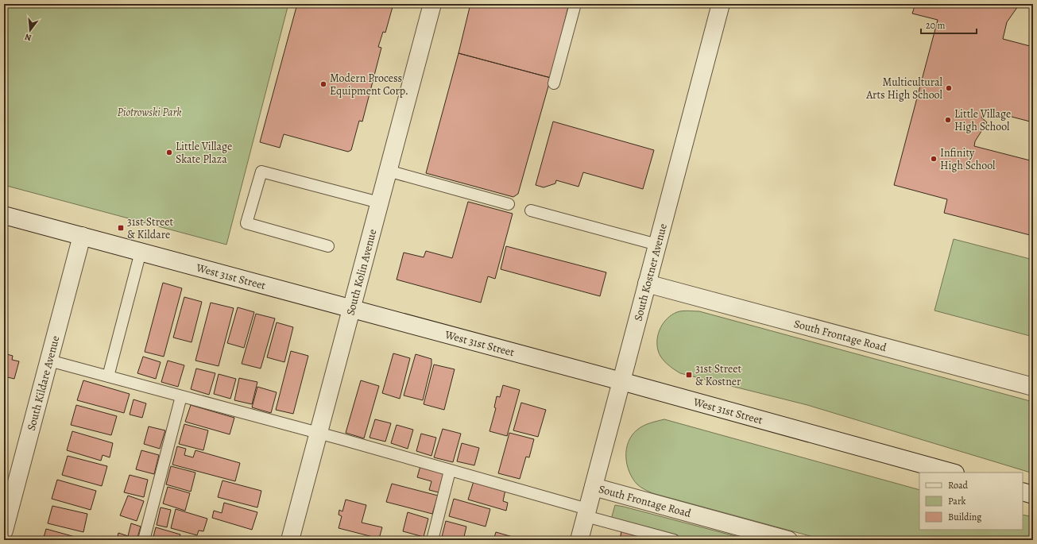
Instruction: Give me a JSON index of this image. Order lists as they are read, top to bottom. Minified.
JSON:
{"streets":{"street":["South Kolin Avenue","South Kostner Avenue","West 31st Street","South Frontage Road","South Kildare Avenue"]},"crossings":[["South Kolin Avenue","West 31st Street"],["South Kostner Avenue","West 31st Street"],["South Kostner Avenue","South Frontage Road"],["West 31st Street","South Kildare Avenue"]],"parks":["Piotrowski Park"],"places":{"other":["Modern Process Equipment Corp.","Multicultural Arts High School","Little Village High School","Little Village Skate Plaza","Infinity High School"],"transit":["31st Street & Kildare","31st Street & Kostner"]},"legend":["Road","Park","Building"],"scale_bar":"20 m","north":"bottom"}
